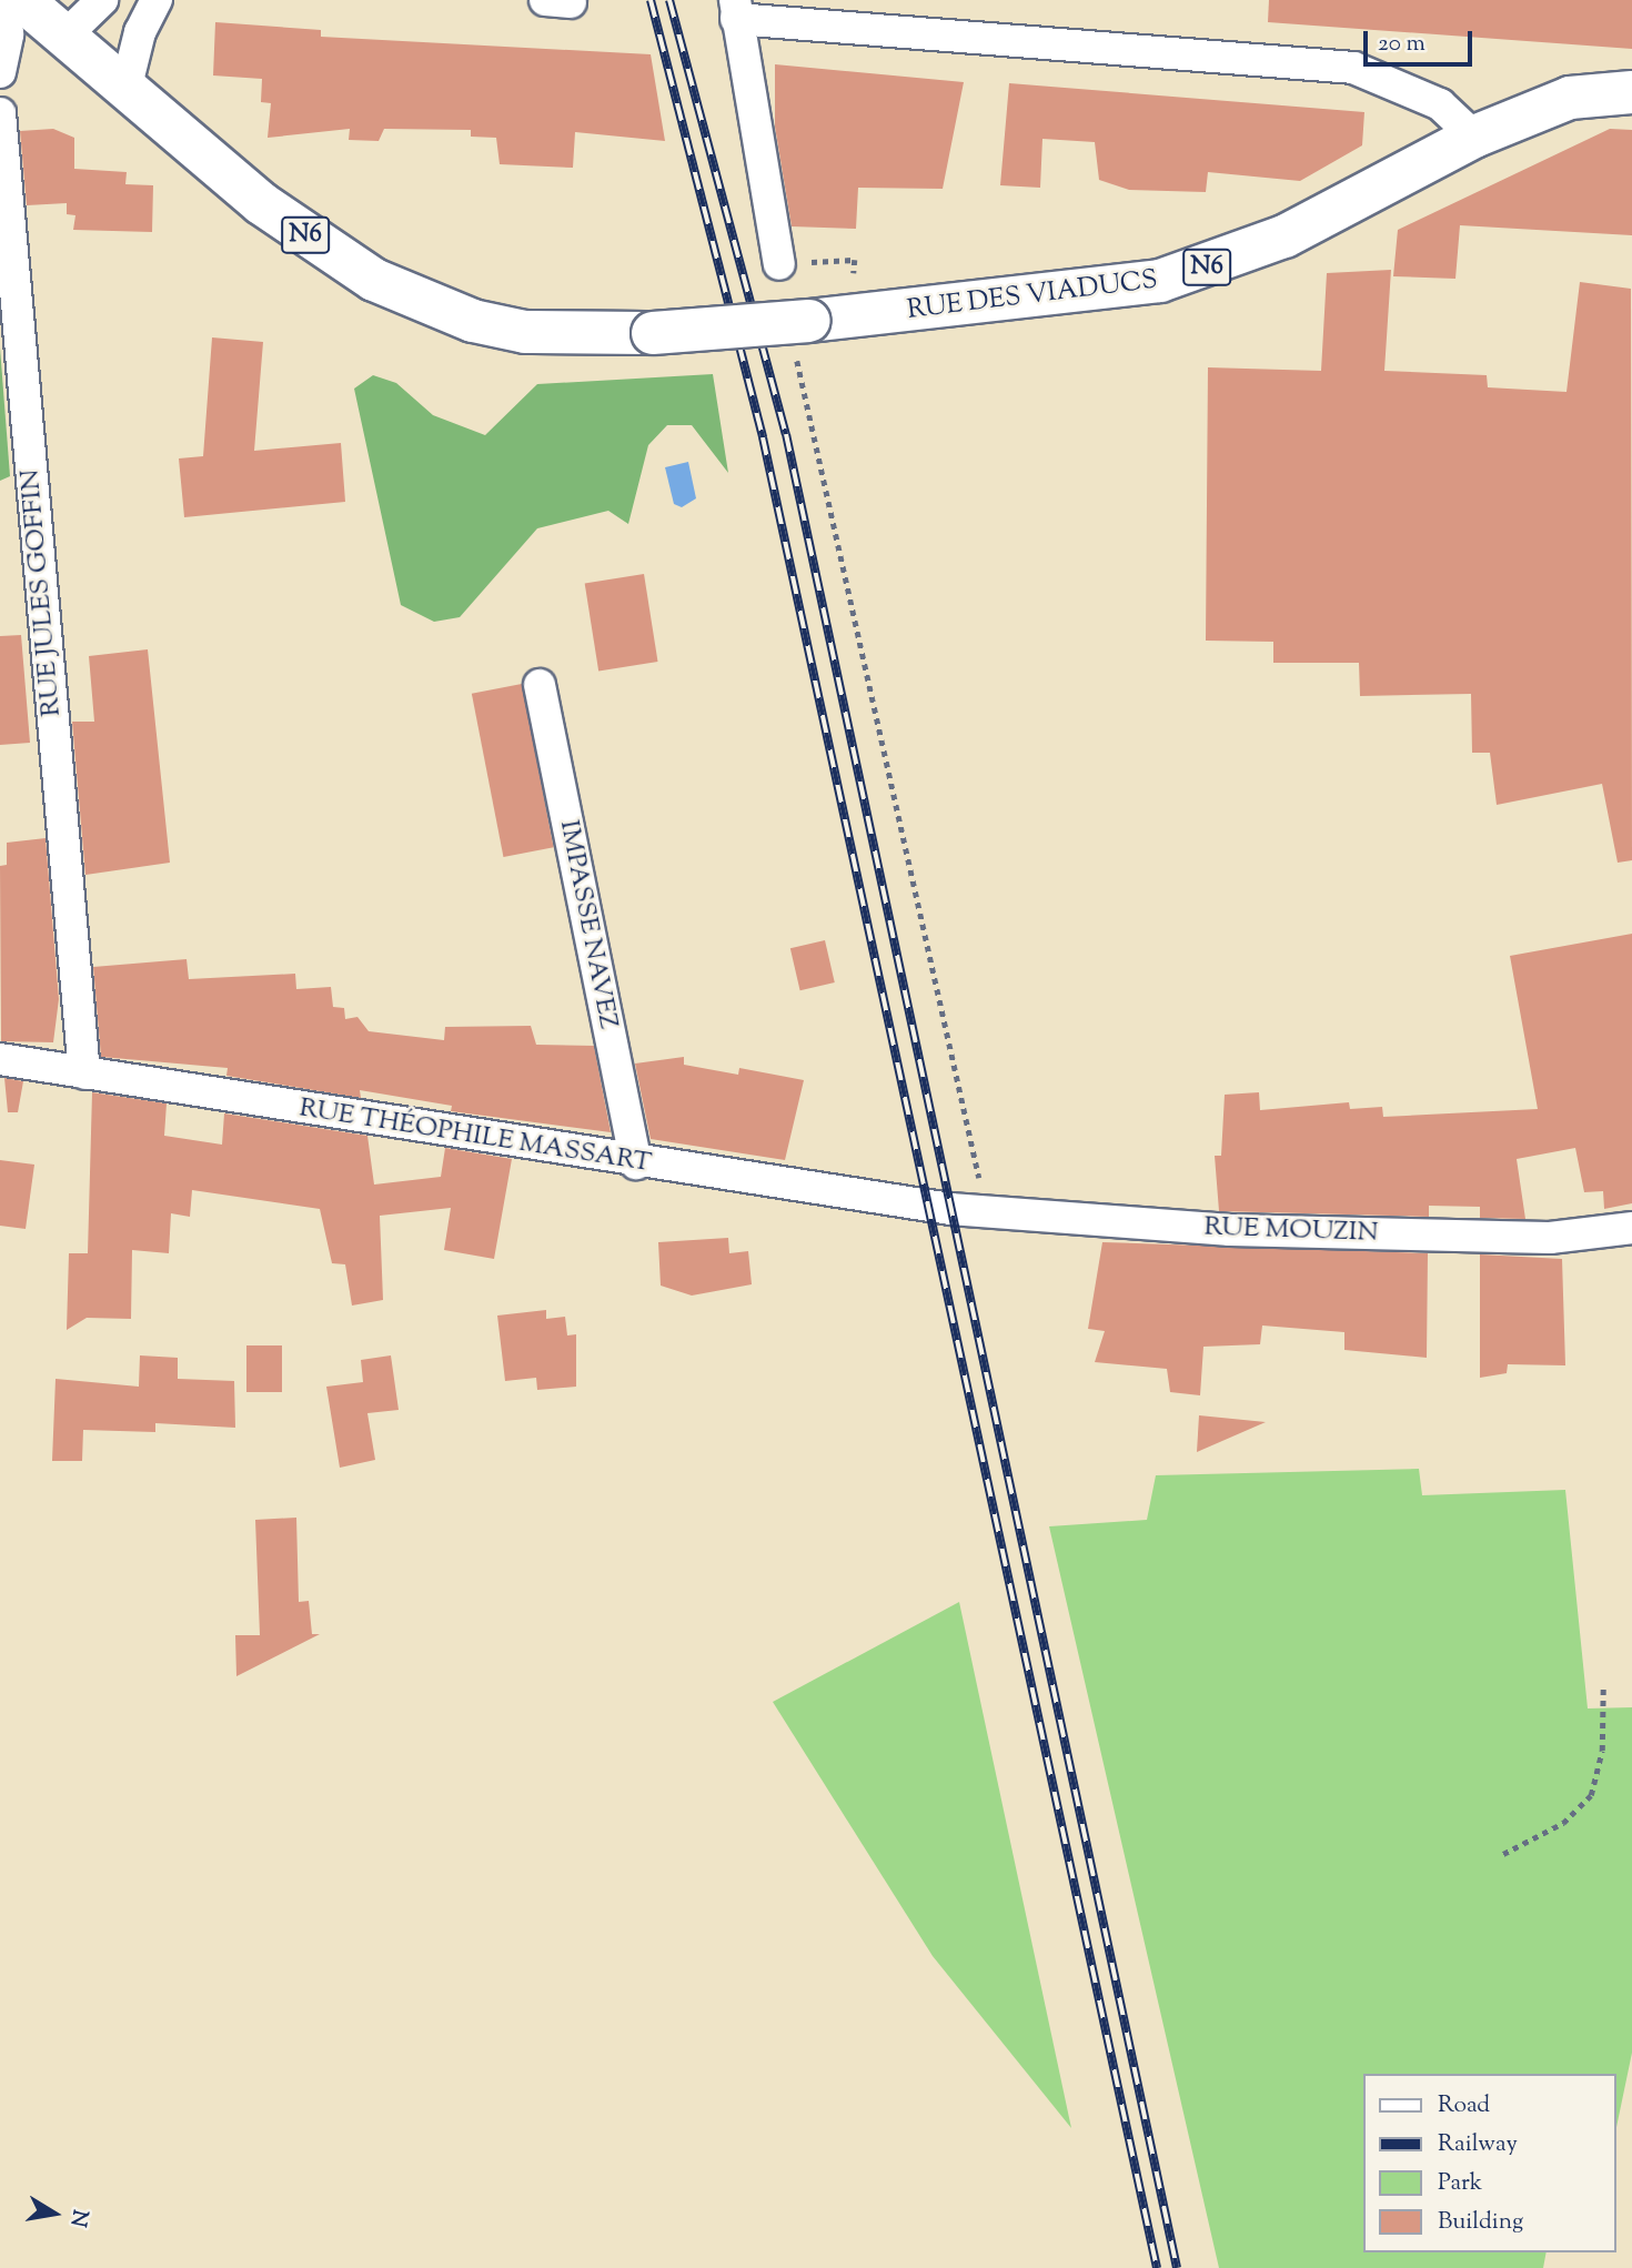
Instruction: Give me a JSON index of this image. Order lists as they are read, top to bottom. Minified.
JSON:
{"streets":{"main road":["N6","RUE DES VIADUCS"],"street":["RUE JULES GOFFIN","IMPASSE NAVEZ","RUE THÉOPHILE MASSART","RUE MOUZIN"]},"crossings":[["N6","RUE DES VIADUCS"],["RUE JULES GOFFIN","RUE THÉOPHILE MASSART"],["IMPASSE NAVEZ","RUE THÉOPHILE MASSART"],["RUE THÉOPHILE MASSART","RUE MOUZIN"]],"legend":["Road","Railway","Park","Building"],"scale_bar":"20 m","north":"right"}
